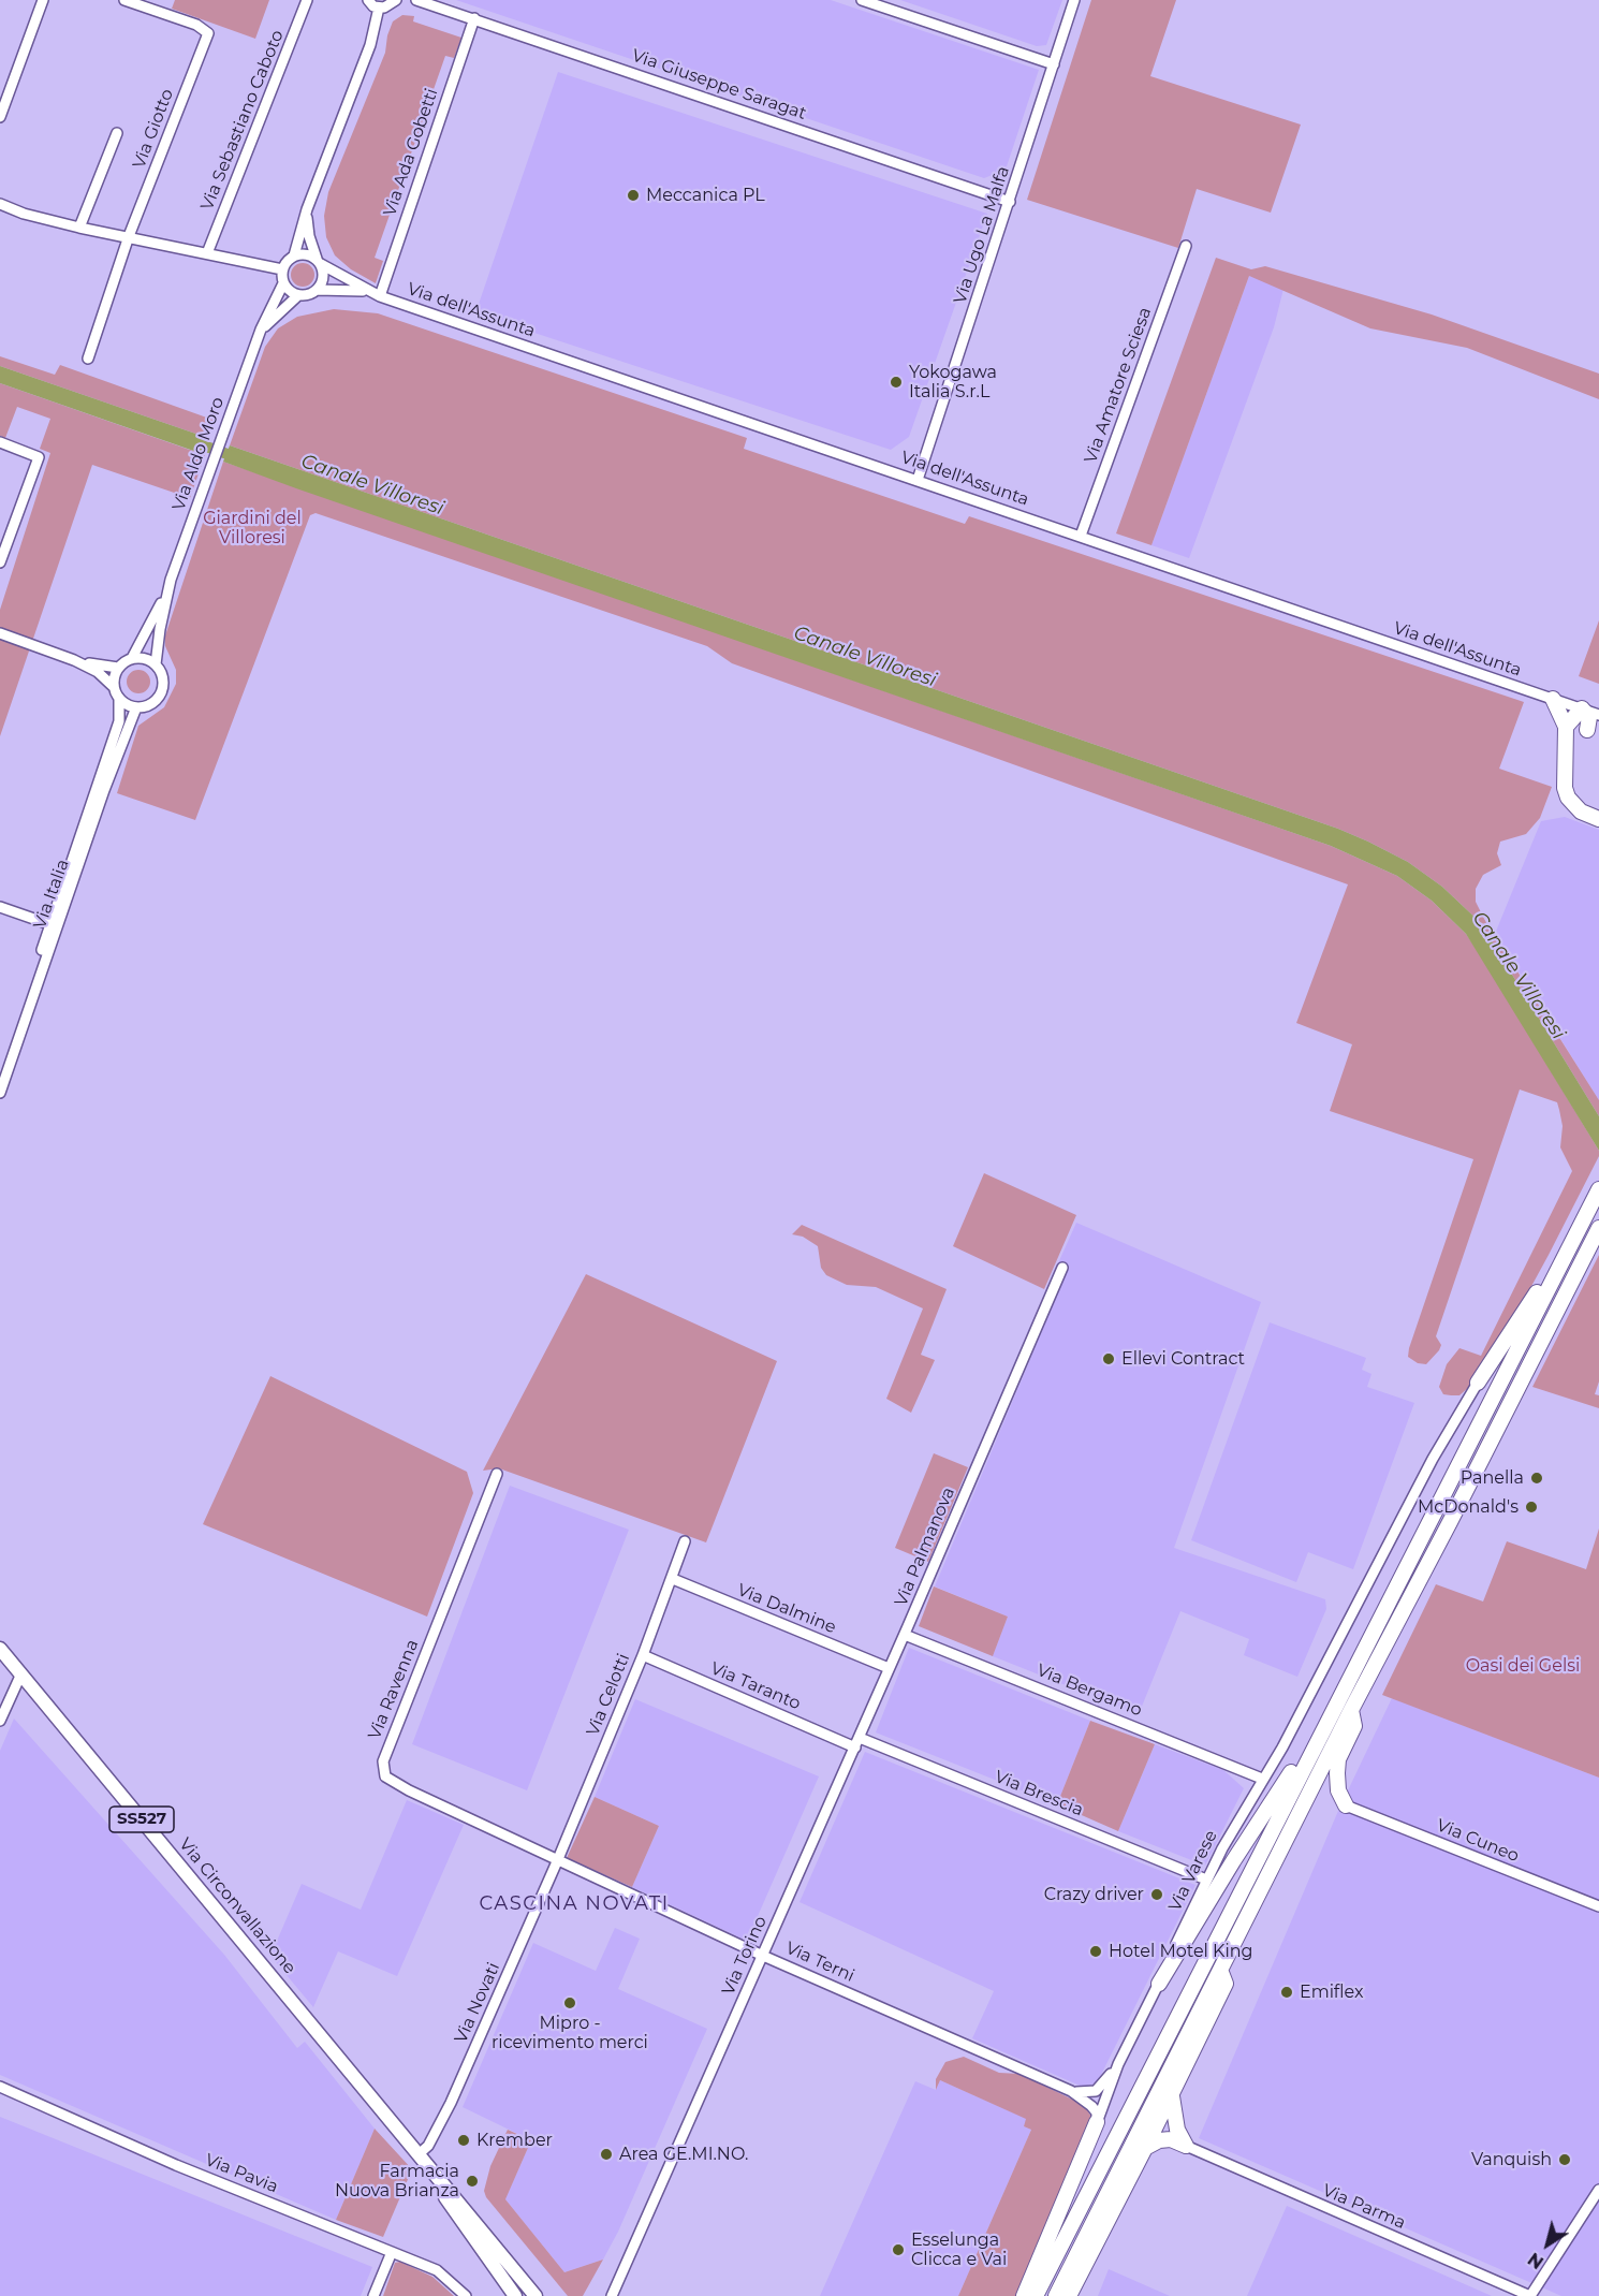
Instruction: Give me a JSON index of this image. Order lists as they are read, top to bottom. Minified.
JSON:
{"streets":{"main road":["SS527","Via Circonvallazione"],"street":["Via Giuseppe Saragat","Via Sebastiano Caboto","Via Giotto","Via Ada Gobetti","Via Ugo La Malfa","Via dell'Assunta","Via Amatore Sciesa","Via Aldo Moro","Via Italia","Via Palmanova","Via Dalmine","Via Taranto","Via Ravenna","Via Bergamo","Via Celotti","Via Brescia","Via Cuneo","Via Varese","Via Torino","Via Terni","Via Novati","Via Pavia","Via Parma"]},"crossings":[["Via Giuseppe Saragat","Via Ada Gobetti"],["Via Giuseppe Saragat","Via Ugo La Malfa"],["Via Ada Gobetti","Via dell'Assunta"],["Via Ugo La Malfa","Via dell'Assunta"],["Via dell'Assunta","Via Amatore Sciesa"],["Via dell'Assunta","Via Aldo Moro"],["Via Aldo Moro","Via Italia"],["Via Palmanova","Via Bergamo"],["Via Palmanova","Via Torino"],["Via Dalmine","Via Celotti"],["Via Dalmine","Via Torino"],["Via Taranto","Via Celotti"],["Via Taranto","Via Brescia"],["Via Taranto","Via Torino"],["Via Ravenna","Via Celotti"],["Via Ravenna","Via Terni"],["Via Ravenna","Via Novati"],["Via Bergamo","Via Varese"],["Via Bergamo","Via Torino"],["Via Celotti","Via Terni"],["Via Celotti","Via Novati"],["Via Brescia","Via Varese"],["Via Brescia","Via Torino"],["Via Circonvallazione","Via Novati"],["Via Torino","Via Terni"],["Via Terni","Via Novati"]],"districts":["CASCINA NOVATI"],"water":["Canale Villoresi"],"parks":["Giardini del Villoresi","Oasi dei Gelsi"],"places":["Meccanica PL","Yokogawa Italia S.r.L","Ellevi Contract","Panella","McDonald's","Crazy driver","Hotel Motel King","Emiflex","Mipro - ricevimento merci","Krember","Area GE.MI.NO.","Vanquish","Farmacia Nuova Brianza","Esselunga Clicca e Vai"],"north":"bottom left"}
